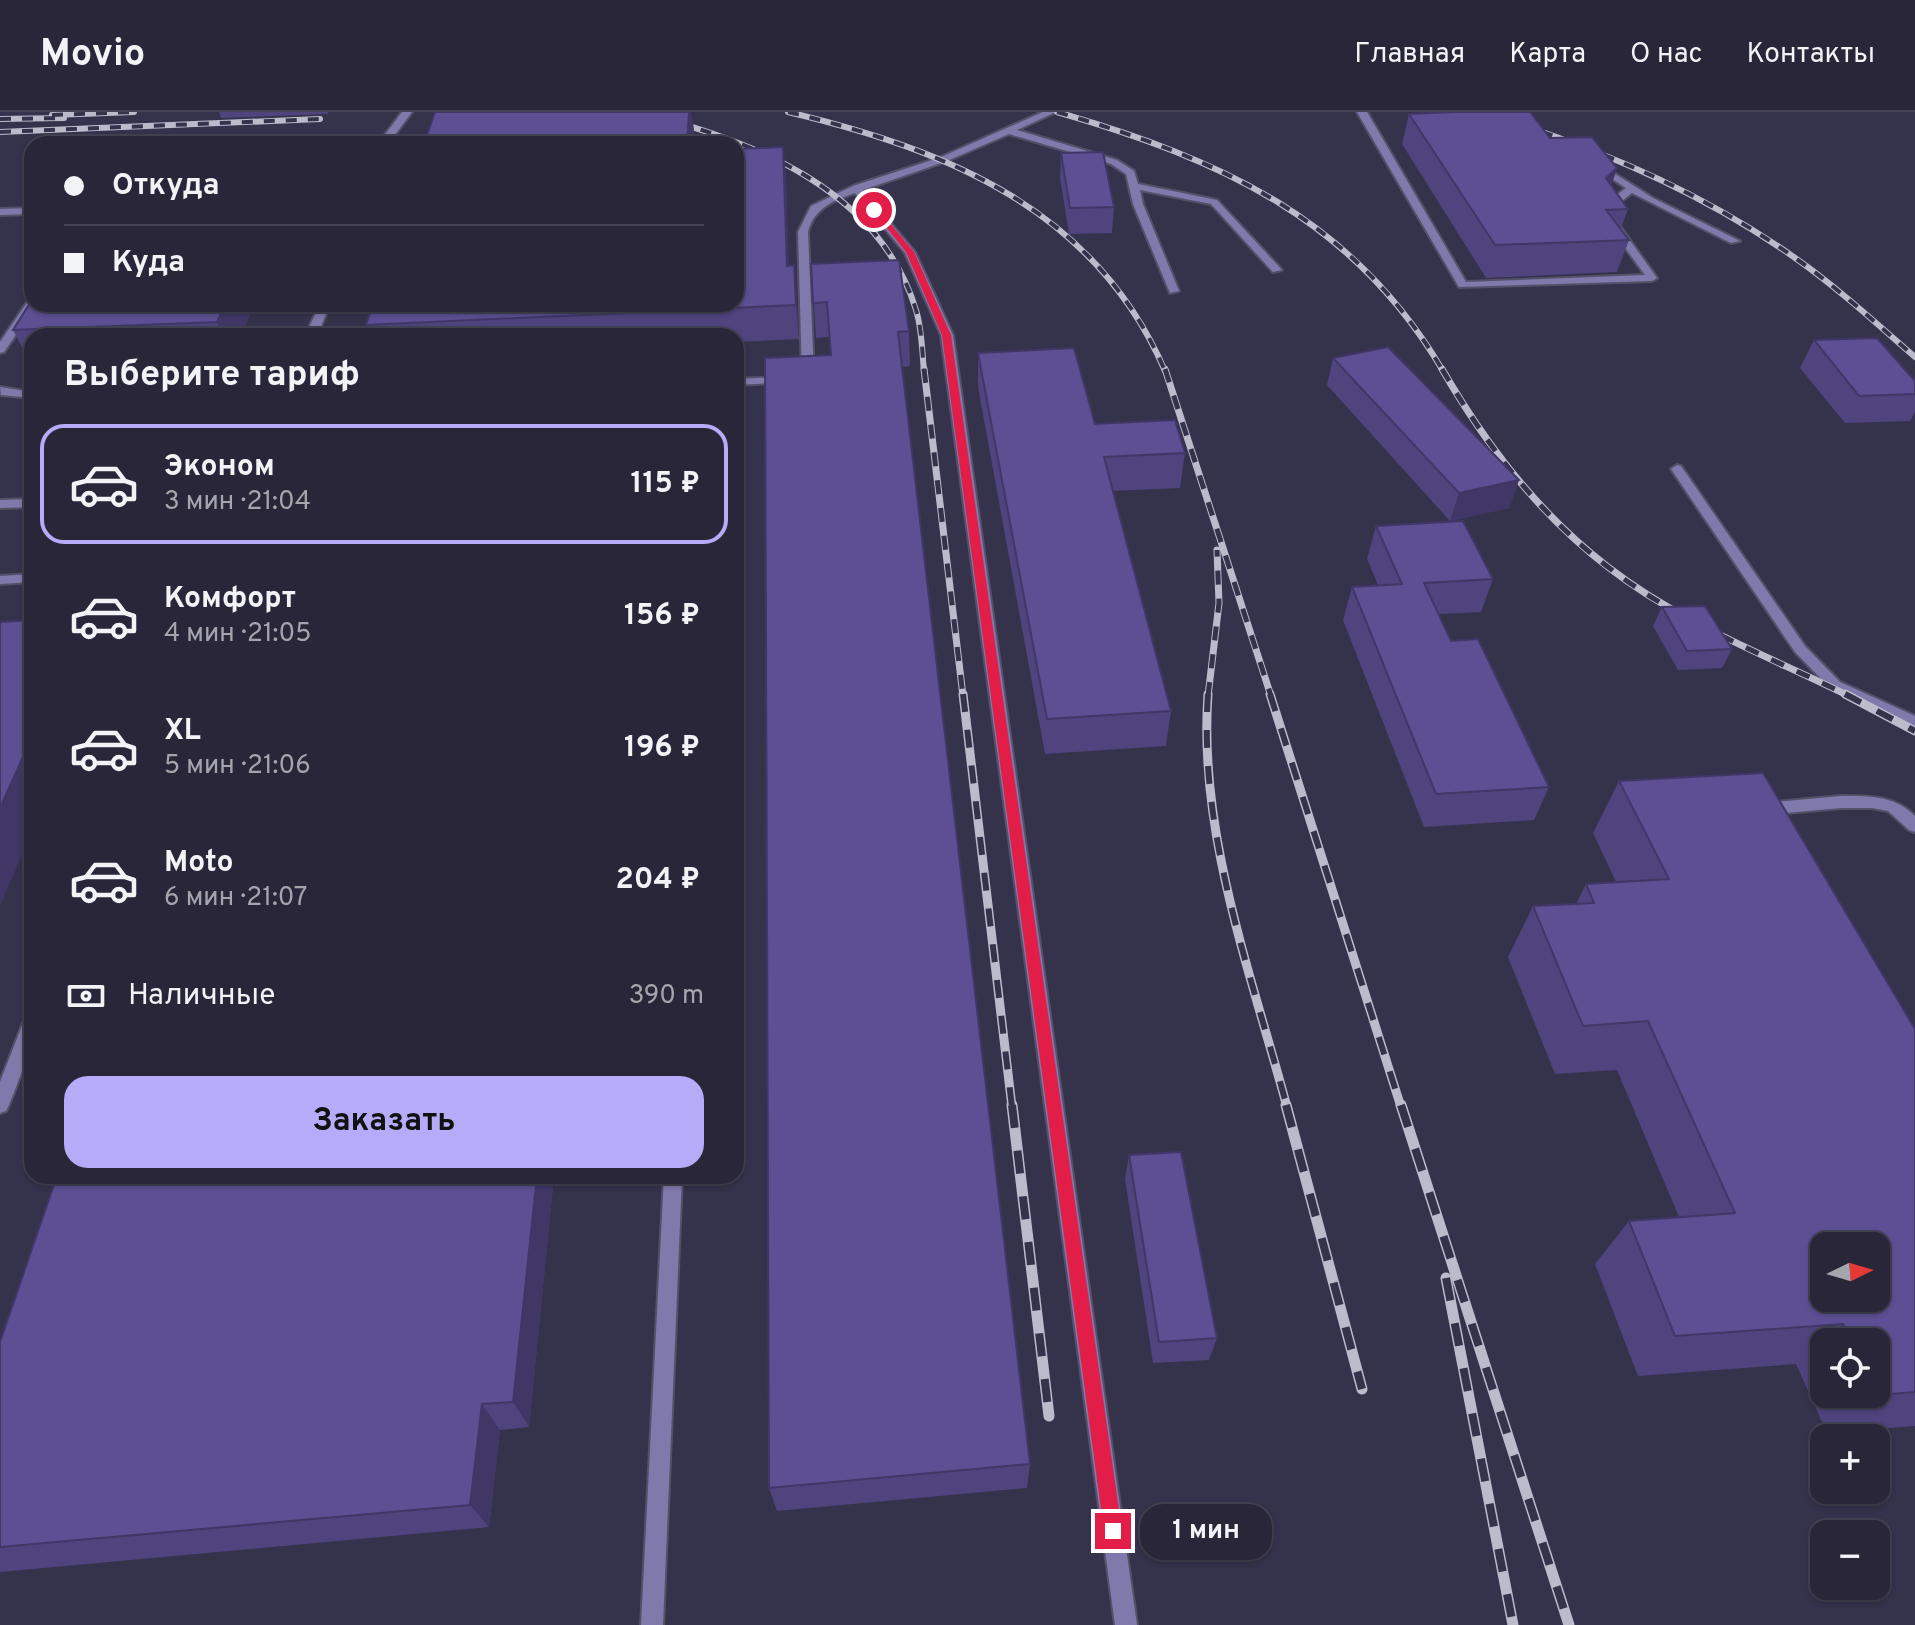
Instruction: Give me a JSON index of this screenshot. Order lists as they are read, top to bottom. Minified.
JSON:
{"north":"right","page":{"header":"Movio","nav":["Главная","Карта","О нас","Контакты"],"banner":["Откуда","Куда"],"heading":"Выберите тариф","list":[{"name":"Эконом","note":"3 мин · 21:04","value":"115 ₽"},{"name":"Комфорт","note":"4 мин · 21:05","value":"156 ₽"},{"name":"XL","note":"5 мин · 21:06","value":"196 ₽"},{"name":"Moto","note":"6 мин · 21:07","value":"204 ₽"}],"pay":["Наличные","390 m"],"buttons":"Заказать","map_buttons":["+","−"],"bubble":"1 мин"}}
